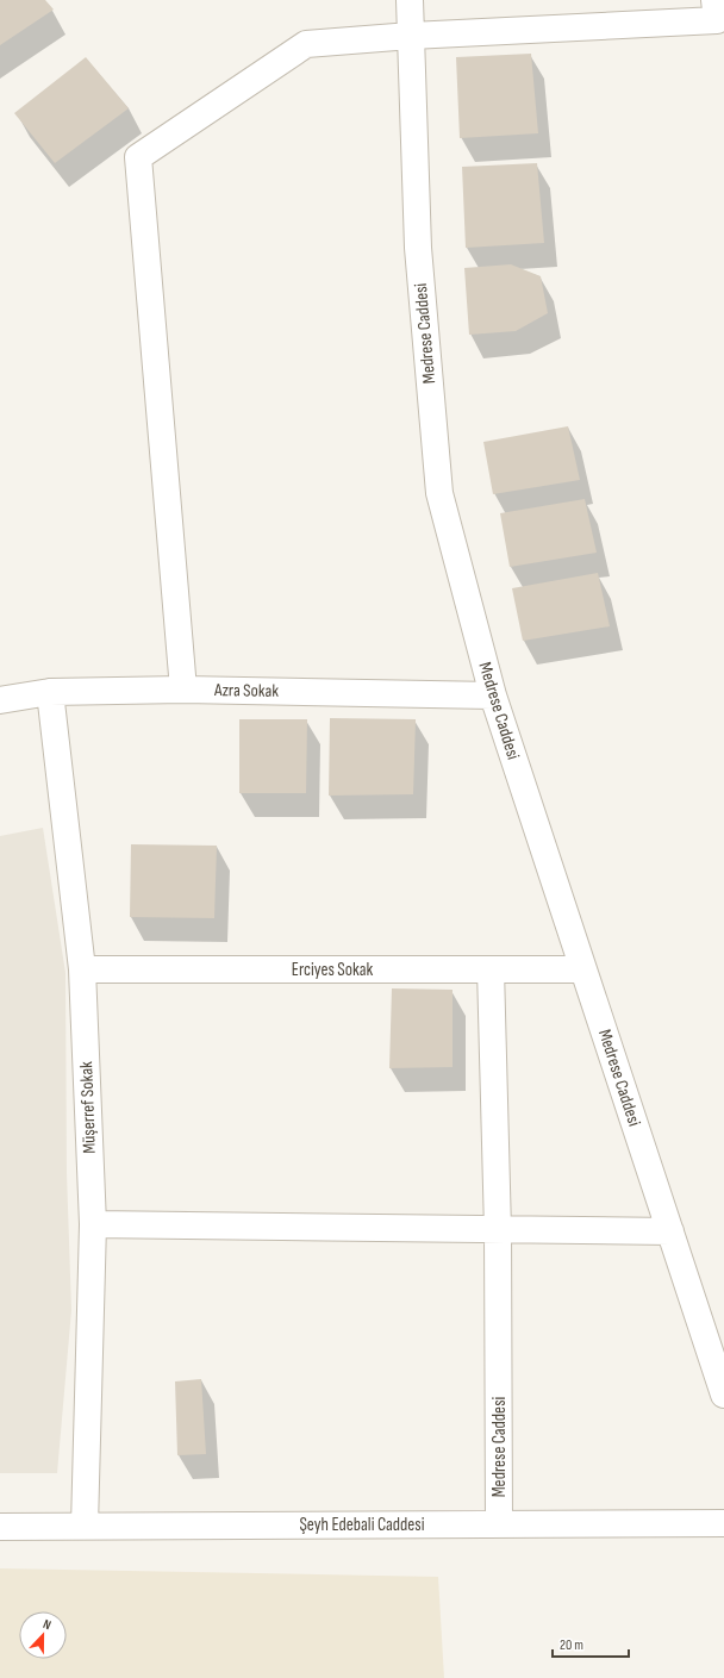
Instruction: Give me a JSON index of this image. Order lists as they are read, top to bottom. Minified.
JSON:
{"streets":{"street":["Medrese Caddesi","Azra Sokak","Erciyes Sokak","Müşerref Sokak","Şeyh Edebali Caddesi"]},"crossings":[["Medrese Caddesi","Azra Sokak"],["Medrese Caddesi","Erciyes Sokak"],["Medrese Caddesi","Şeyh Edebali Caddesi"],["Azra Sokak","Müşerref Sokak"],["Erciyes Sokak","Müşerref Sokak"],["Müşerref Sokak","Şeyh Edebali Caddesi"]],"scale_bar":"20 m","north":"top"}
